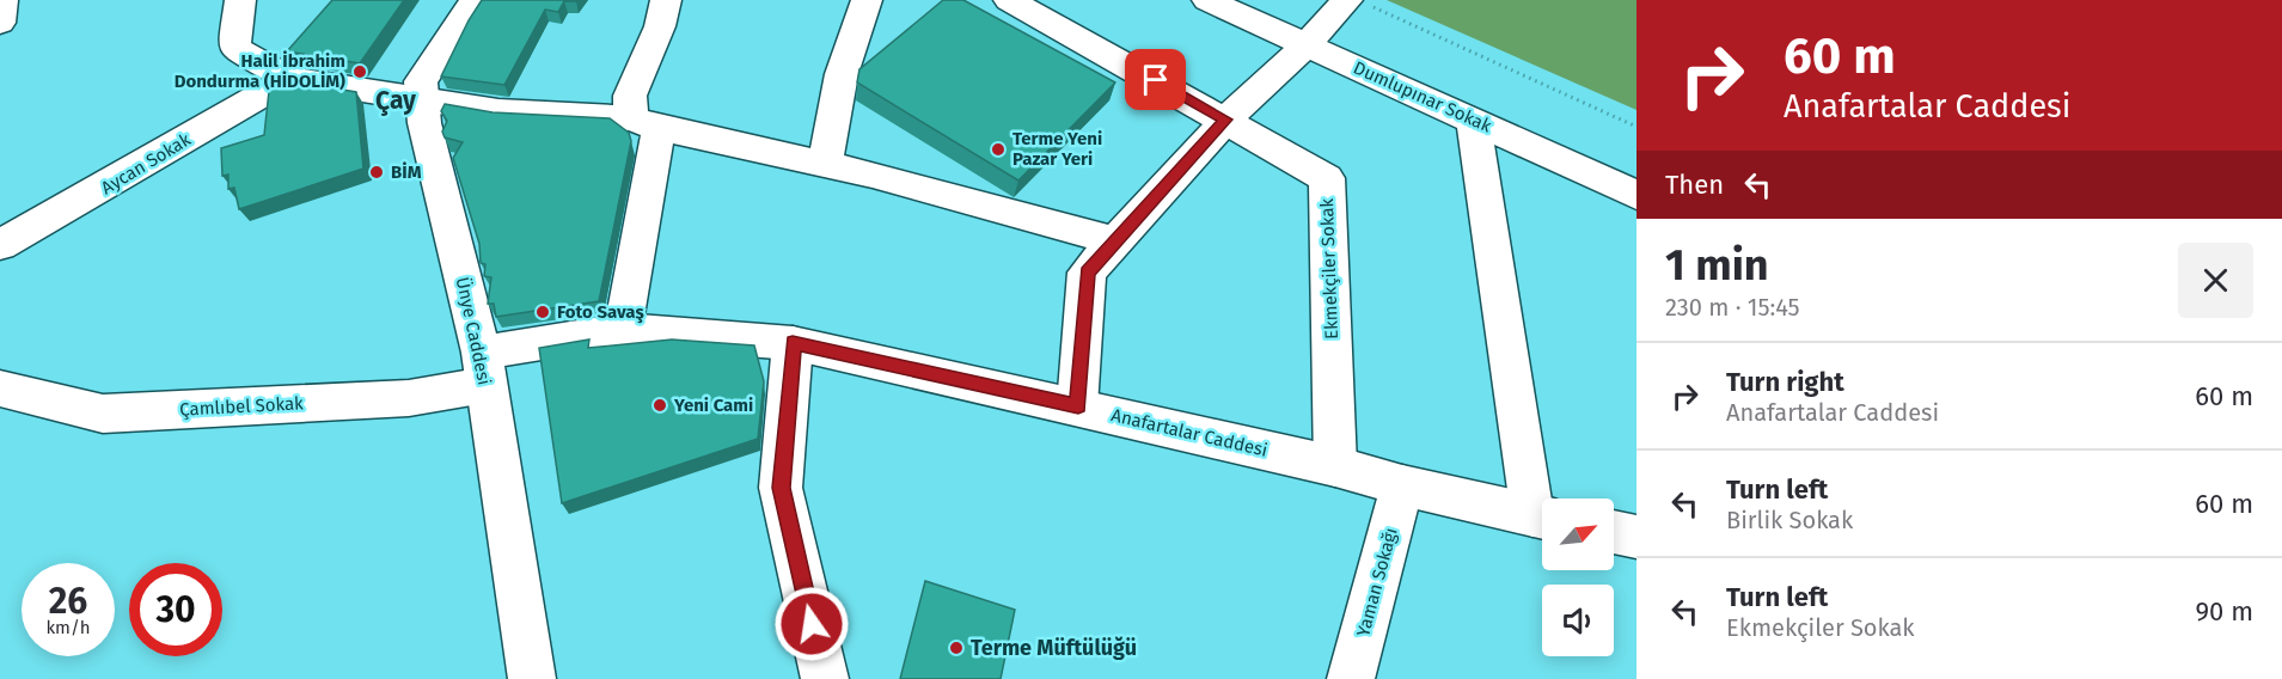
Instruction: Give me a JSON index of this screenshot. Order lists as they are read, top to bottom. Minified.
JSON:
{"streets":{"street":["Dumlupınar Sokak","Aycan Sokak","Ekmekçiler Sokak","Ünye Caddesi","Çamlıbel Sokak","Anafartalar Caddesi","Yaman Sokağı"]},"crossings":[["Ekmekçiler Sokak","Anafartalar Caddesi"],["Ünye Caddesi","Çamlıbel Sokak"],["Ünye Caddesi","Anafartalar Caddesi"],["Çamlıbel Sokak","Anafartalar Caddesi"],["Anafartalar Caddesi","Yaman Sokağı"]],"districts":["Çay"],"places":["Halil İbrahim Dondurma (HİDOLİM)","Terme Yeni Pazar Yeri","BİM","Foto Savaş","Yeni Cami","Terme Müftülüğü"],"north":"top right","page":{"turn":["60 m","Anafartalar Caddesi"],"then":"Then","heading":["1 min","230 m · 15:45"],"list":[{"name":"Turn right","note":"Anafartalar Caddesi","value":"60 m"},{"name":"Turn left","note":"Birlik Sokak","value":"60 m"},{"name":"Turn left","note":"Ekmekçiler Sokak","value":"90 m"}],"speed":"26 km/h","limit":"30"}}
